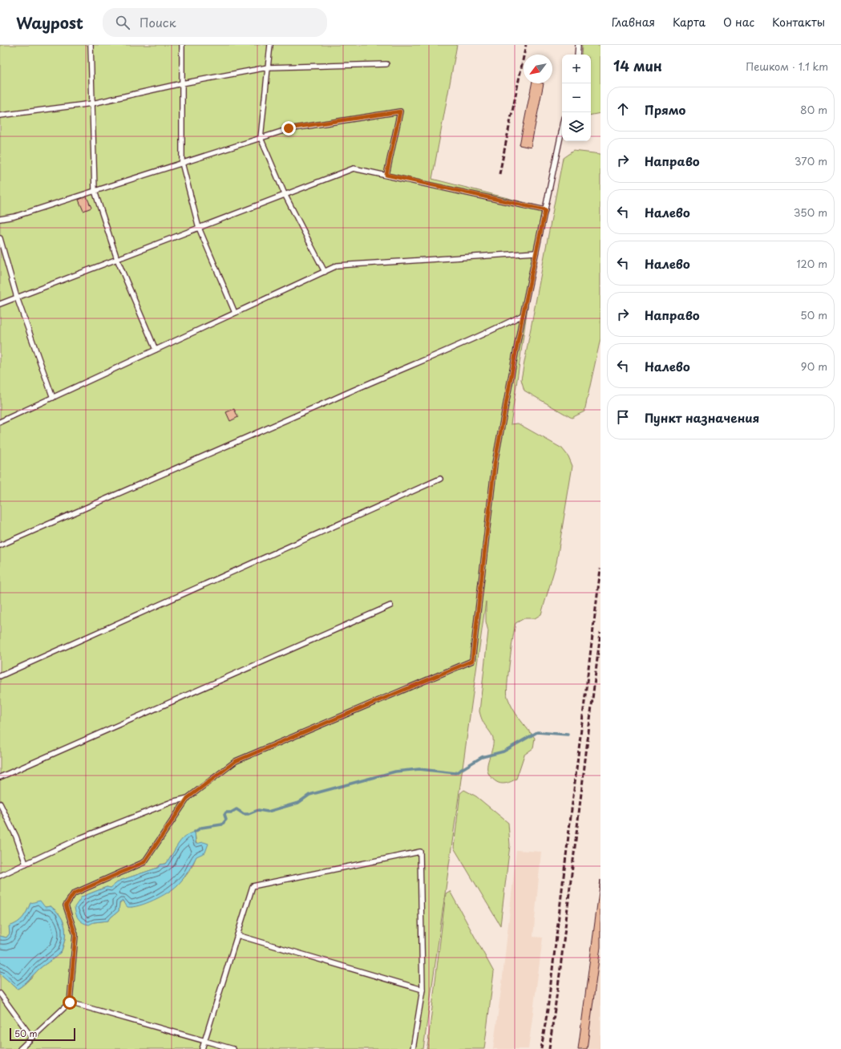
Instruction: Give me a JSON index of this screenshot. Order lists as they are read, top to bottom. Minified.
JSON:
{"scale_bar":"50 m","north":"bottom left","page":{"header":"Waypost","search":"Поиск","nav":["Главная","Карта","О нас","Контакты"],"heading":["14 мин","Пешком · 1.1 km"],"map_buttons":["+","−"],"list":[["Прямо","80 m"],["Направо","370 m"],["Налево","350 m"],["Налево","120 m"],["Направо","50 m"],["Налево","90 m"],"Пункт назначения"],"scale":"50 m"}}
